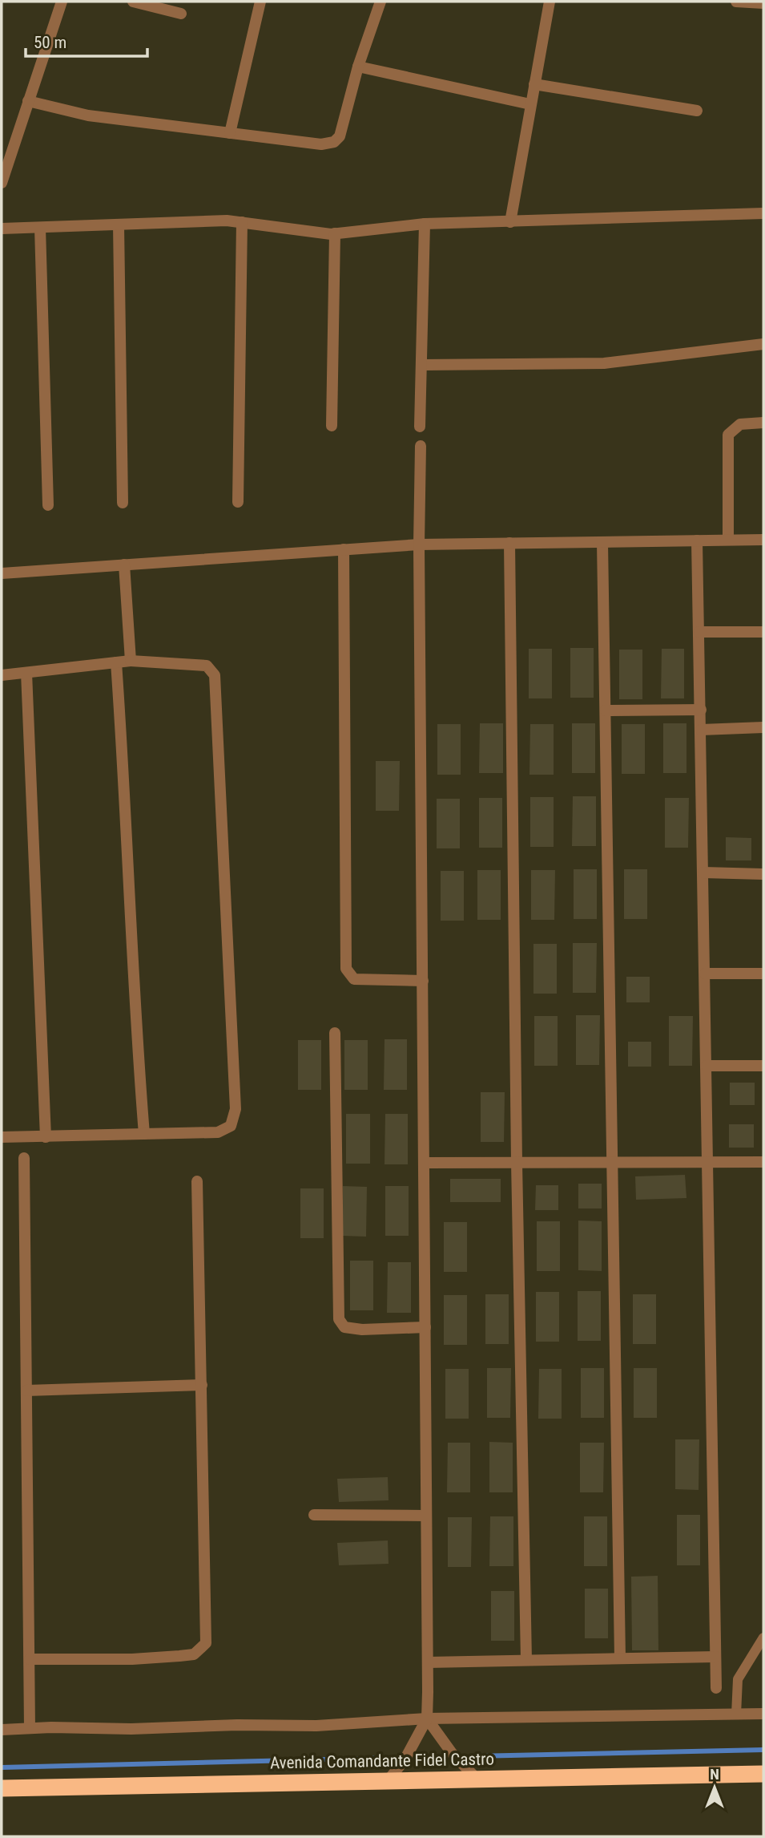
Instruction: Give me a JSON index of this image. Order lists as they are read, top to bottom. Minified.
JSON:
{"streets":{"highway":["Avenida Comandante Fidel Castro"]},"scale_bar":"50 m","north":"top"}
